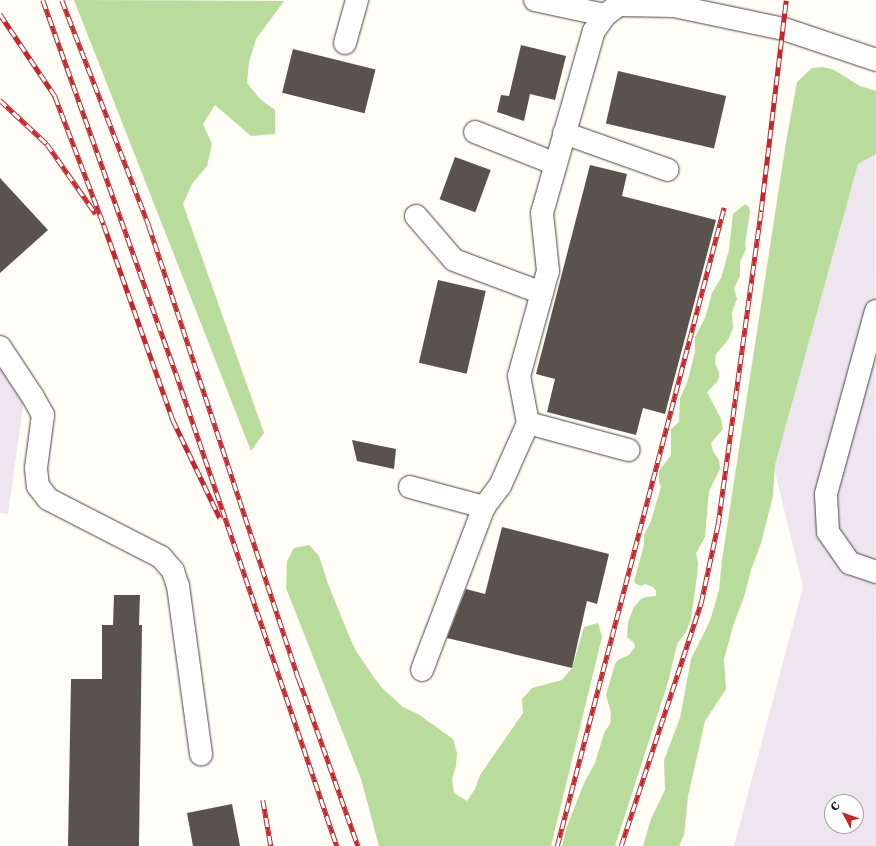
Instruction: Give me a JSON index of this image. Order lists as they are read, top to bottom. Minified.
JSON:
{"north":"top left"}
